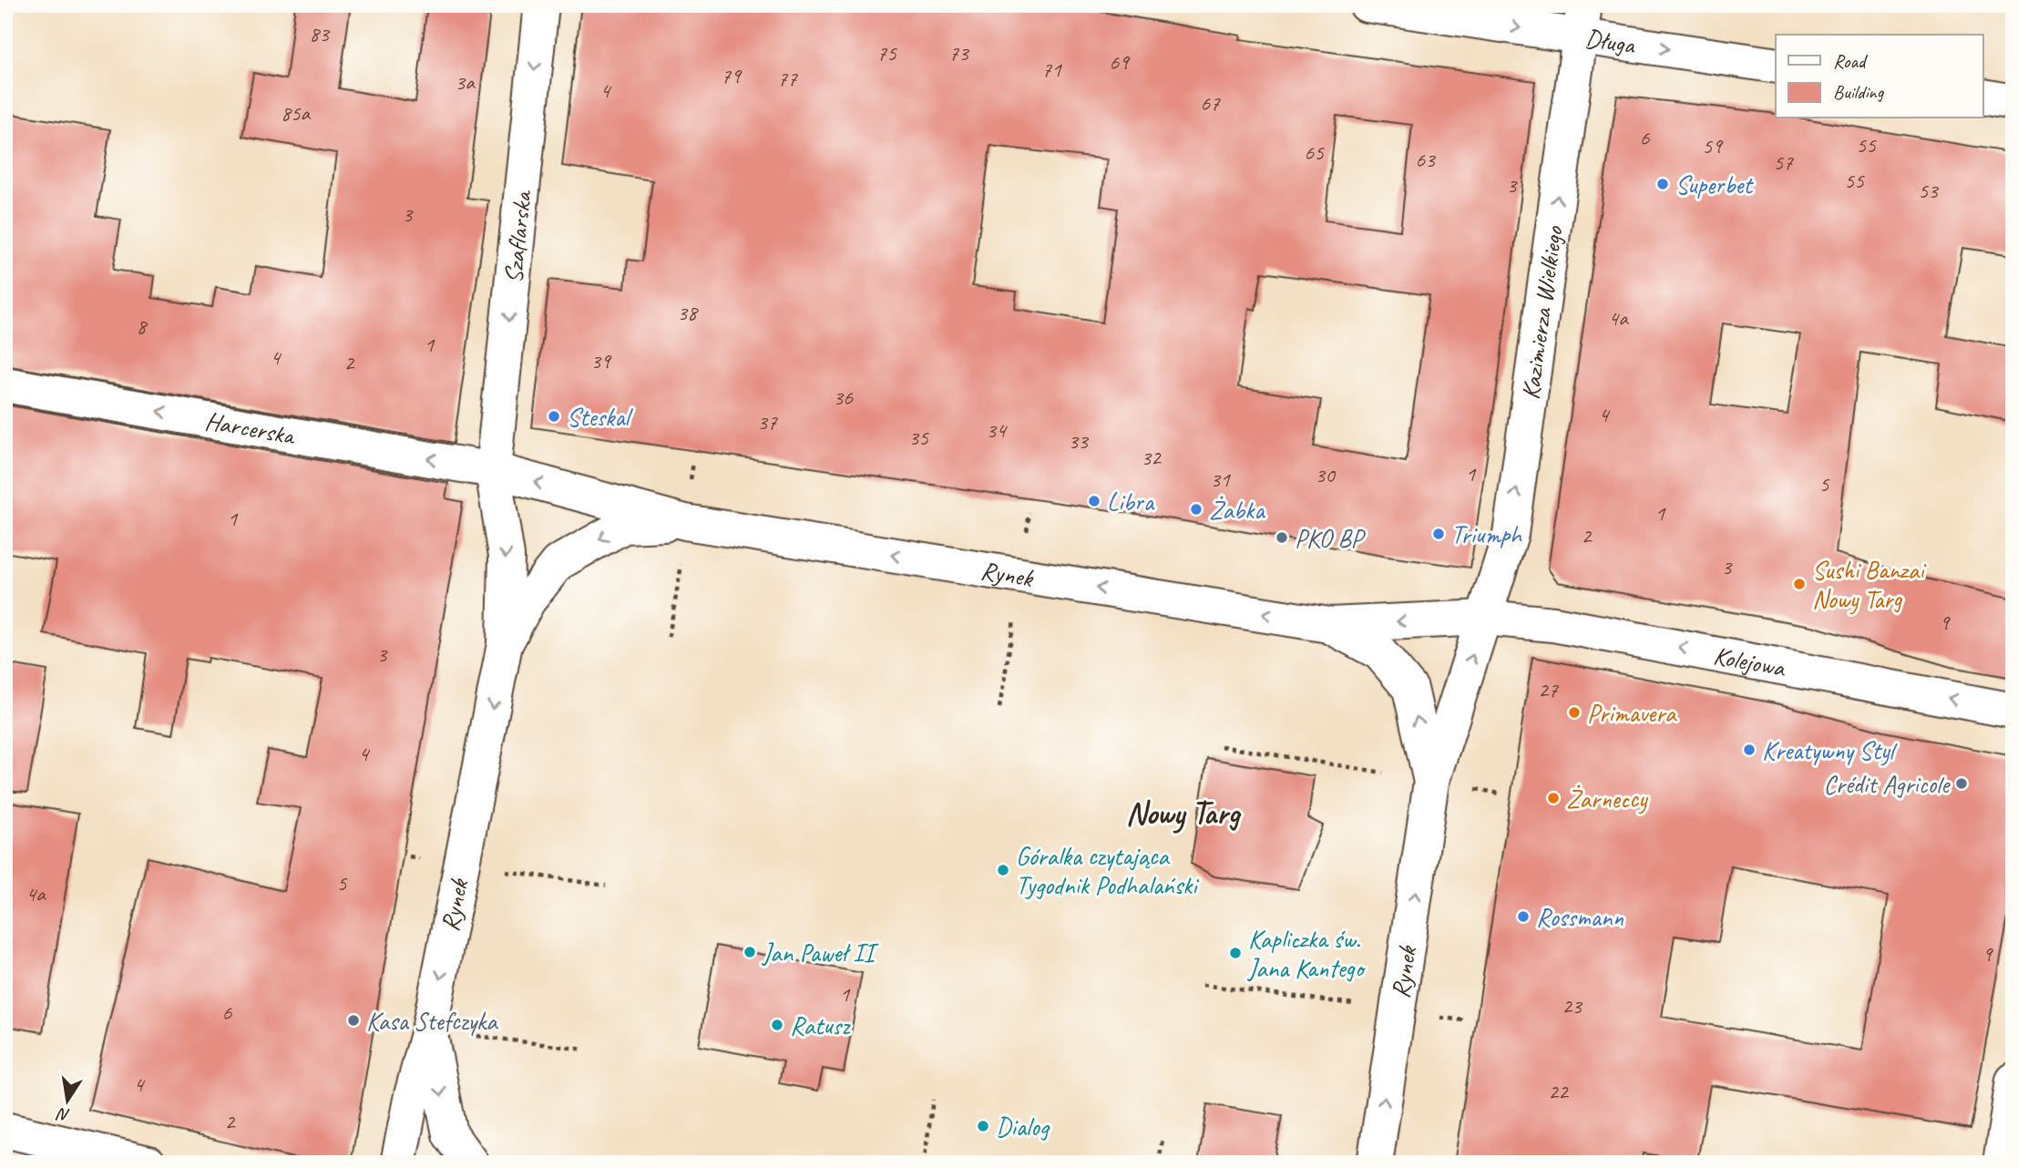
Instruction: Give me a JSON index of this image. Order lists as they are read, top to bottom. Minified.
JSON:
{"streets":{"street":["Długa","Szaflarska","Kazimierza Wielkiego","Harcerska","Rynek","Kolejowa"]},"crossings":[["Długa","Kazimierza Wielkiego"],["Szaflarska","Harcerska"],["Szaflarska","Rynek"],["Kazimierza Wielkiego","Rynek"],["Kazimierza Wielkiego","Kolejowa"],["Harcerska","Rynek"],["Rynek","Kolejowa"]],"one_way":["Długa","Szaflarska","Kazimierza Wielkiego","Harcerska","Kolejowa"],"districts":["Nowy Targ"],"places":["Superbet","Steskal","Libra","Żabka","Triumph","PKO BP","Sushi Banzai Nowy Targ","Primavera","Kreatywny Styl","Crédit Agricole","Żarneccy","Góralka czytająca Tygodnik Podhalański","Rossmann","Jan Paweł II","Kapliczka św. Jana Kantego","Kasa Stefczyka","Ratusz","Dialog"],"house_numbers":["83","75","73","69","71","79","77","3a","4","67","85a","6","55","59","65","63","57","55","3","53","3","38","4a","8","1","4","39","2","36","4","37","34","35","33","32","1","30","31","5","1","1","2","3","9","3","27","4","5","4a","9","1","23","6","4","22","2"],"legend":["Road","Building"],"north":"bottom"}
